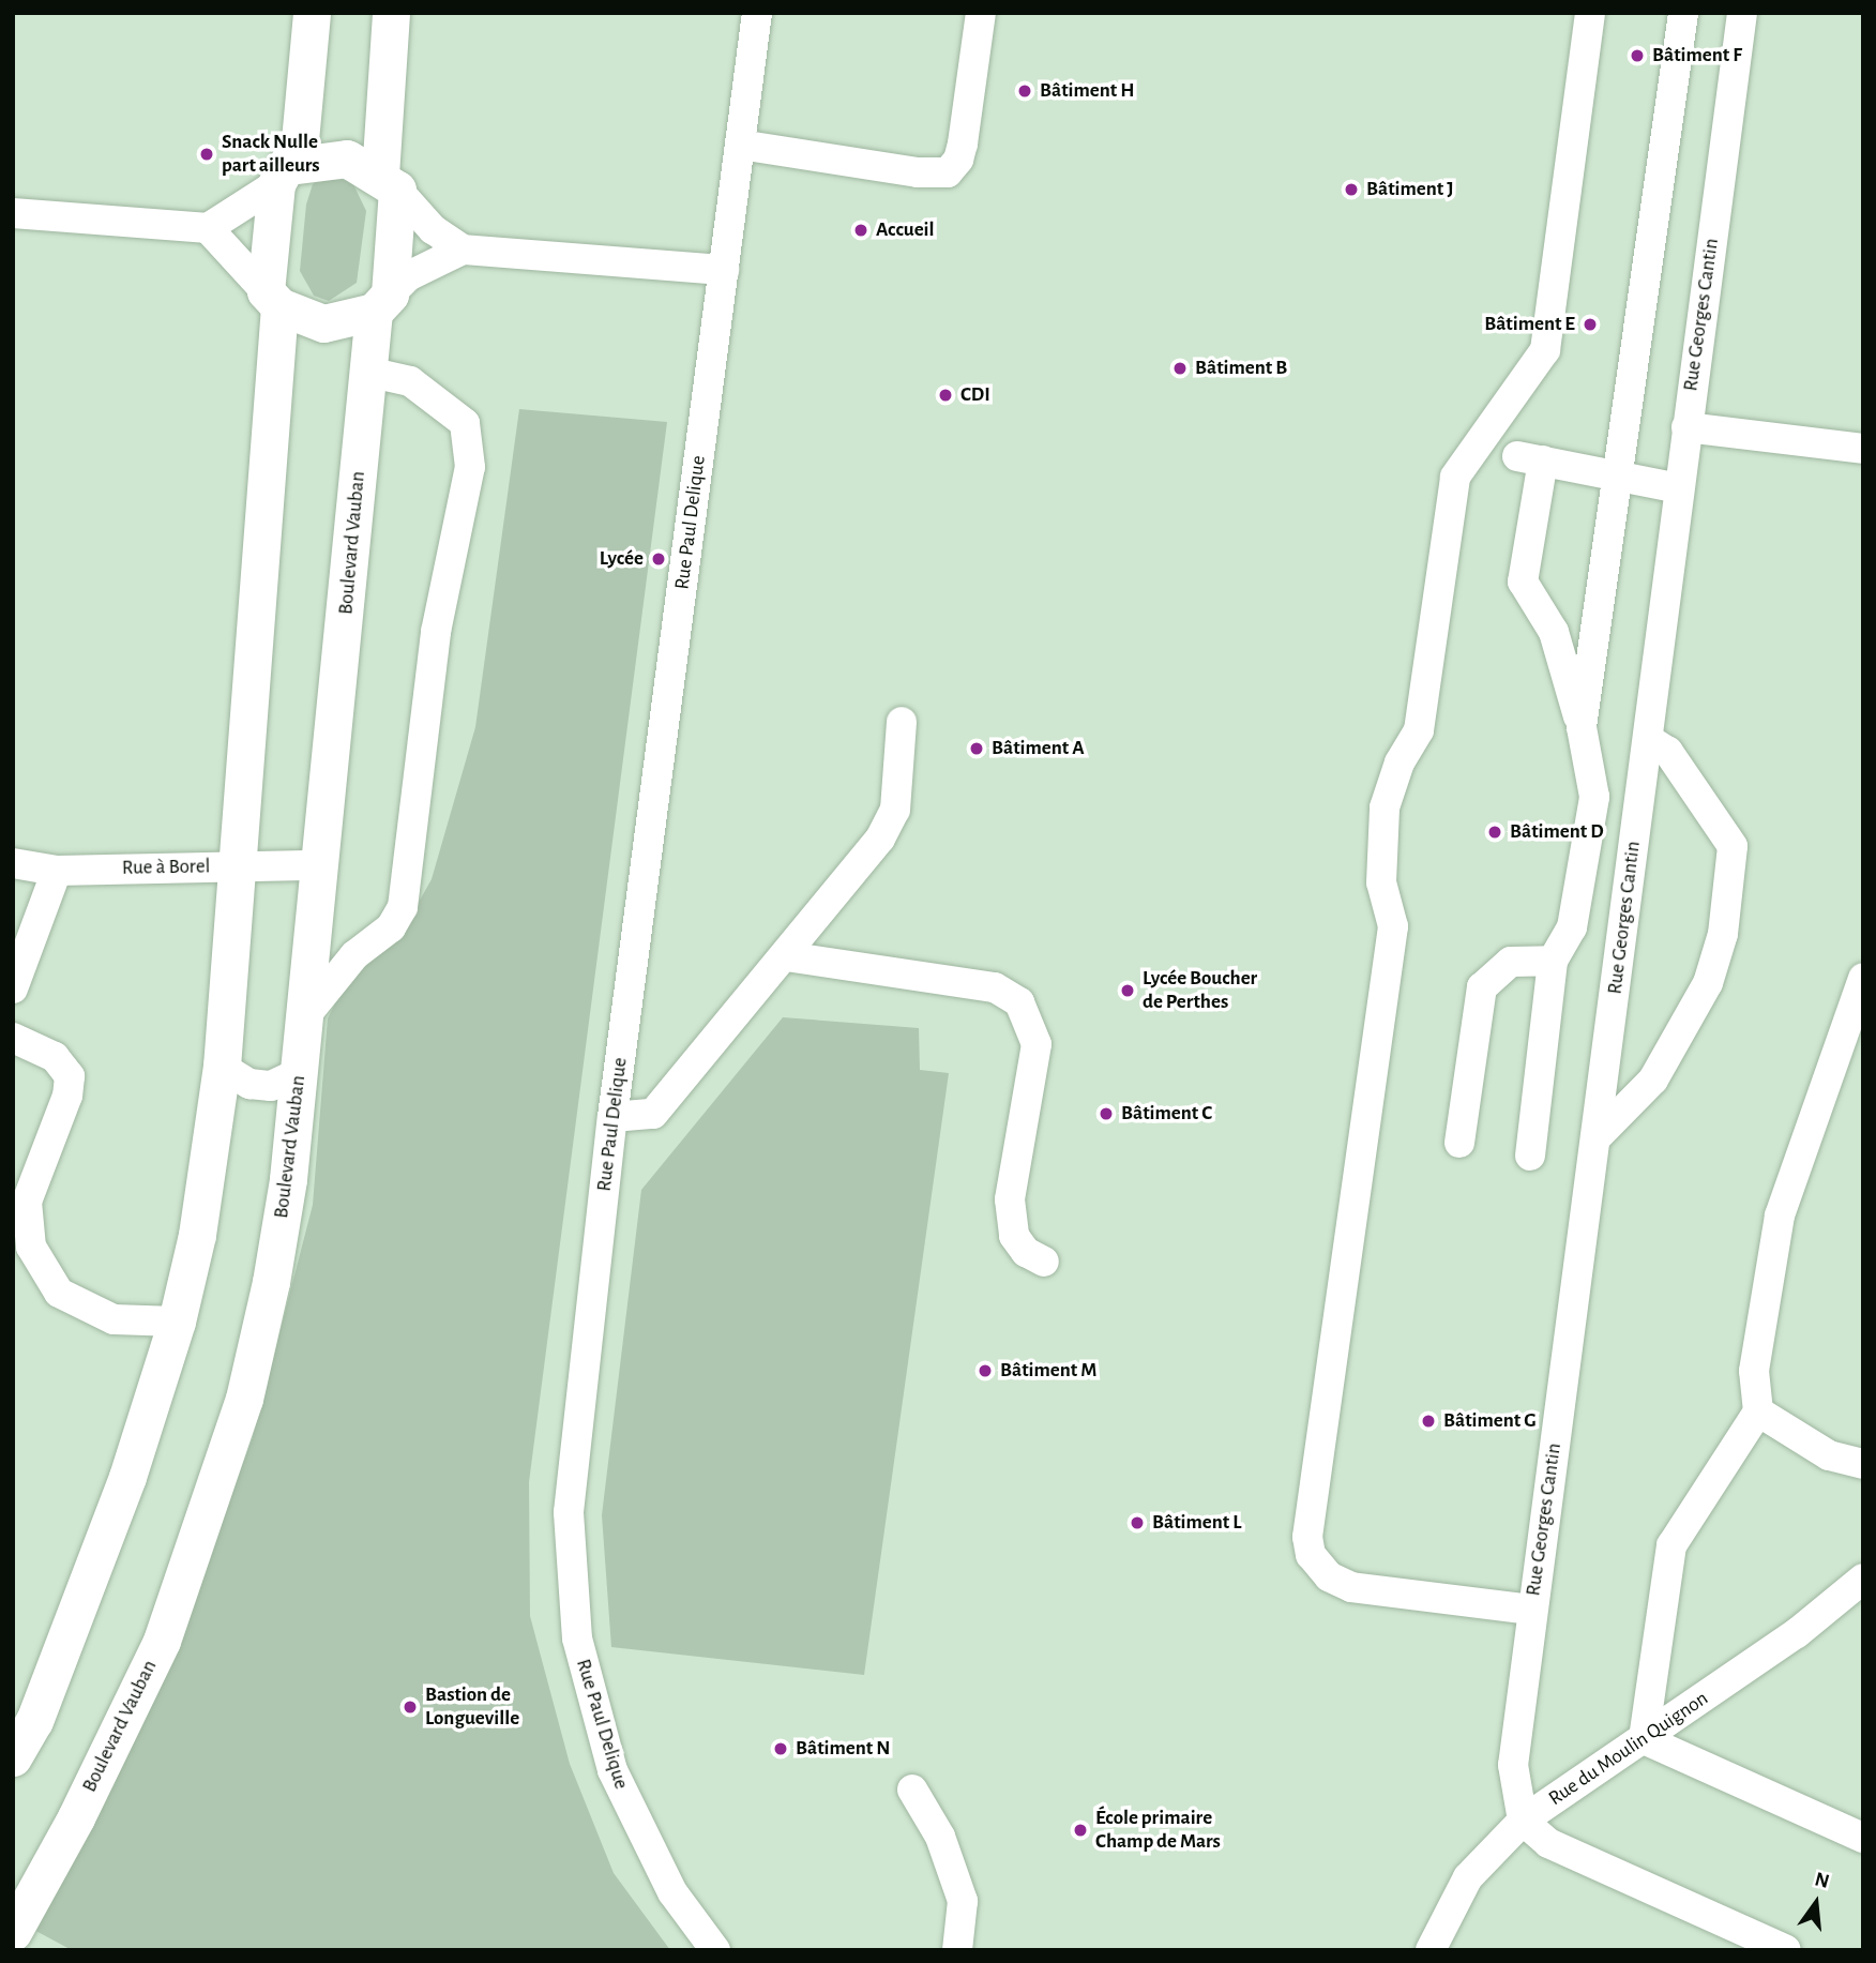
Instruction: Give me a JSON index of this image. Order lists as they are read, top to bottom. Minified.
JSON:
{"streets":{"main road":["Boulevard Vauban"],"street":["Rue Georges Cantin","Rue Paul Delique","Rue à Borel","Rue du Moulin Quignon"]},"crossings":[["Rue Georges Cantin","Rue du Moulin Quignon"],["Boulevard Vauban","Rue à Borel"]],"places":["Bâtiment F","Bâtiment H","Snack Nulle part ailleurs","Bâtiment J","Accueil","Bâtiment E","Bâtiment B","CDI","Lycée","Bâtiment A","Bâtiment D","Lycée Boucher de Perthes","Bâtiment C","Bâtiment M","Bâtiment G","Bâtiment L","Bastion de Longueville","Bâtiment N","École primaire Champ de Mars"],"north":"top"}
